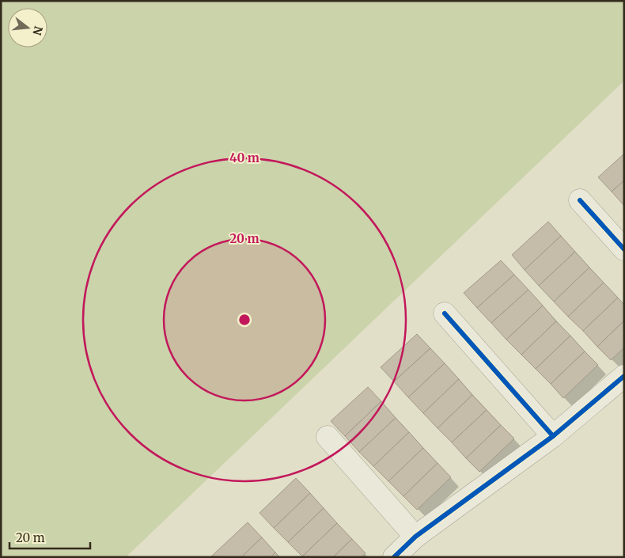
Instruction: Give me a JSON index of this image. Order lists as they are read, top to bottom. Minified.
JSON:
{"scale_bar":"20 m","north":"right","rings":["40 m","20 m"]}
